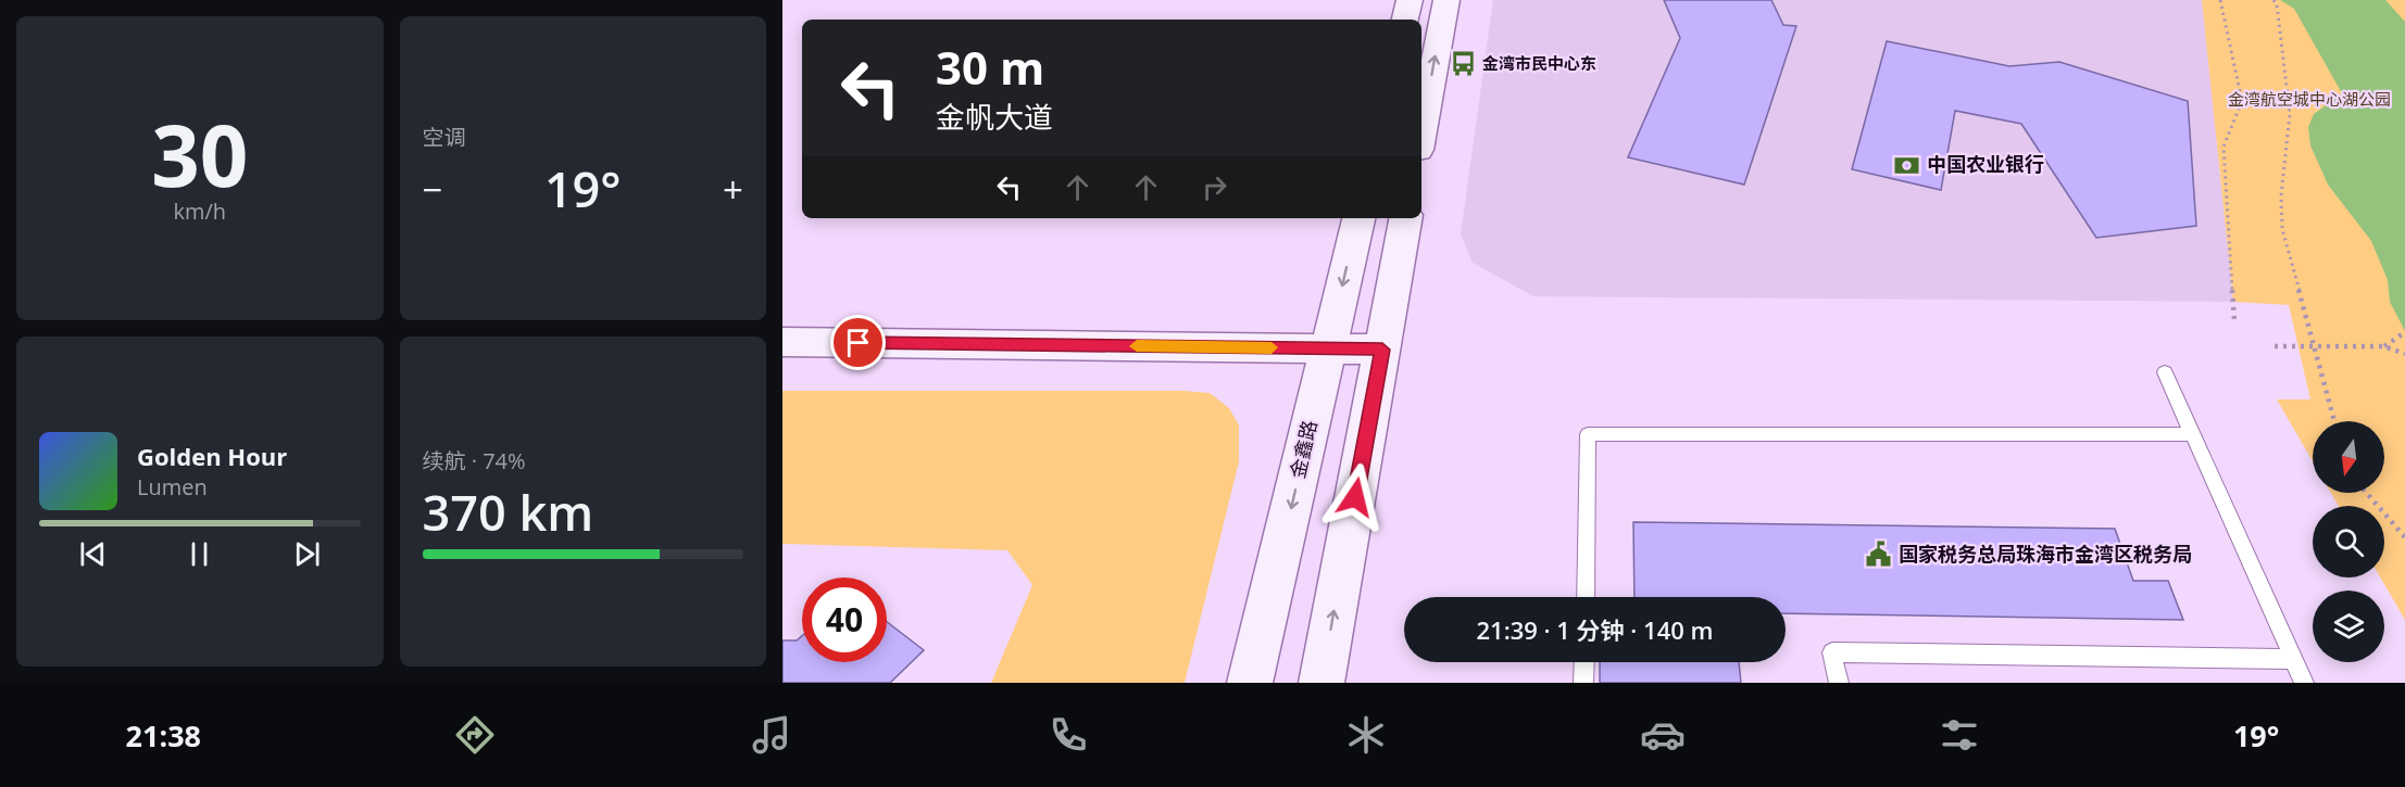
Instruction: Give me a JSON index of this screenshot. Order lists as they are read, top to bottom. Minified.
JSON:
{"streets":{"street":["金鑫路"]},"parks":["金湾航空城中心湖公园"],"places":{"bus stop":["金湾市民中心东"],"bank":["中国农业银行"],"public building":["国家税务总局珠海市金湾区税务局"]},"north":"bottom","page":{"tile":[["30","km/h"],"空调",["续航 · 74%","370 km"]],"turn":["30 m","金帆大道"],"heat":["−","19°","+"],"song":["Golden Hour","Lumen"],"limit":"40","trip":"21:39 · 1 分钟 · 140 m","tabs":["21:38","19°"]}}
